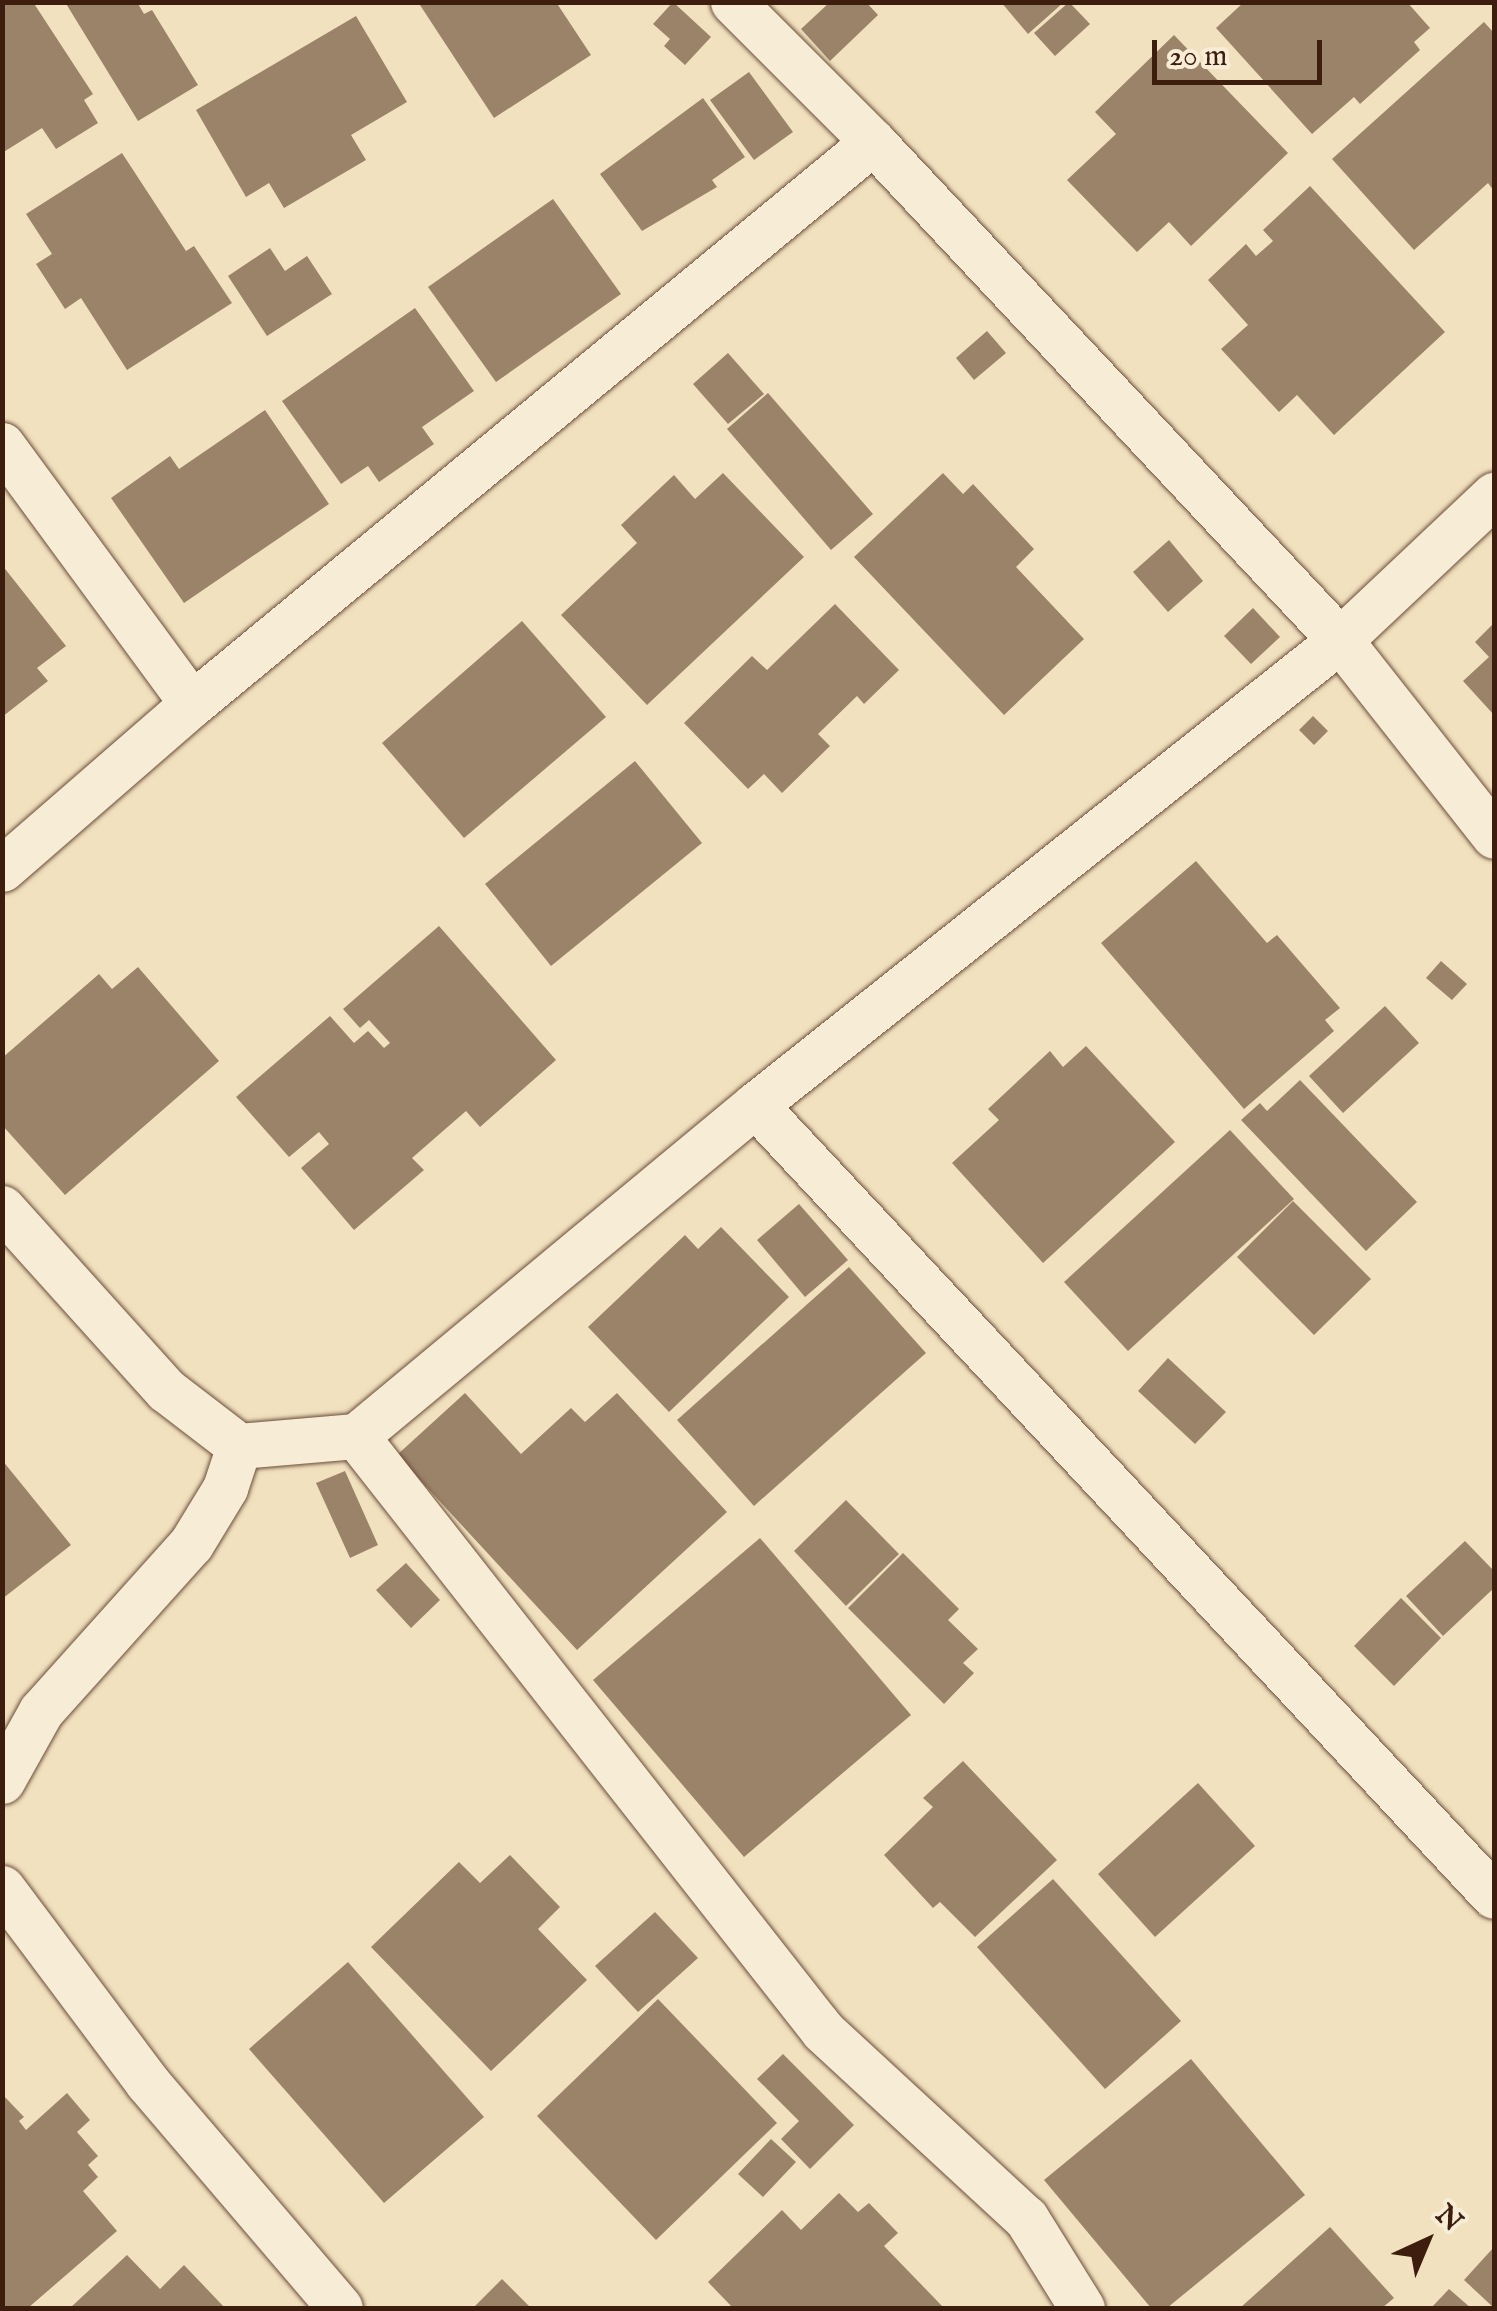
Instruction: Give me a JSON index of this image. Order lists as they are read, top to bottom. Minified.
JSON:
{"scale_bar":"20 m","north":"top right"}
